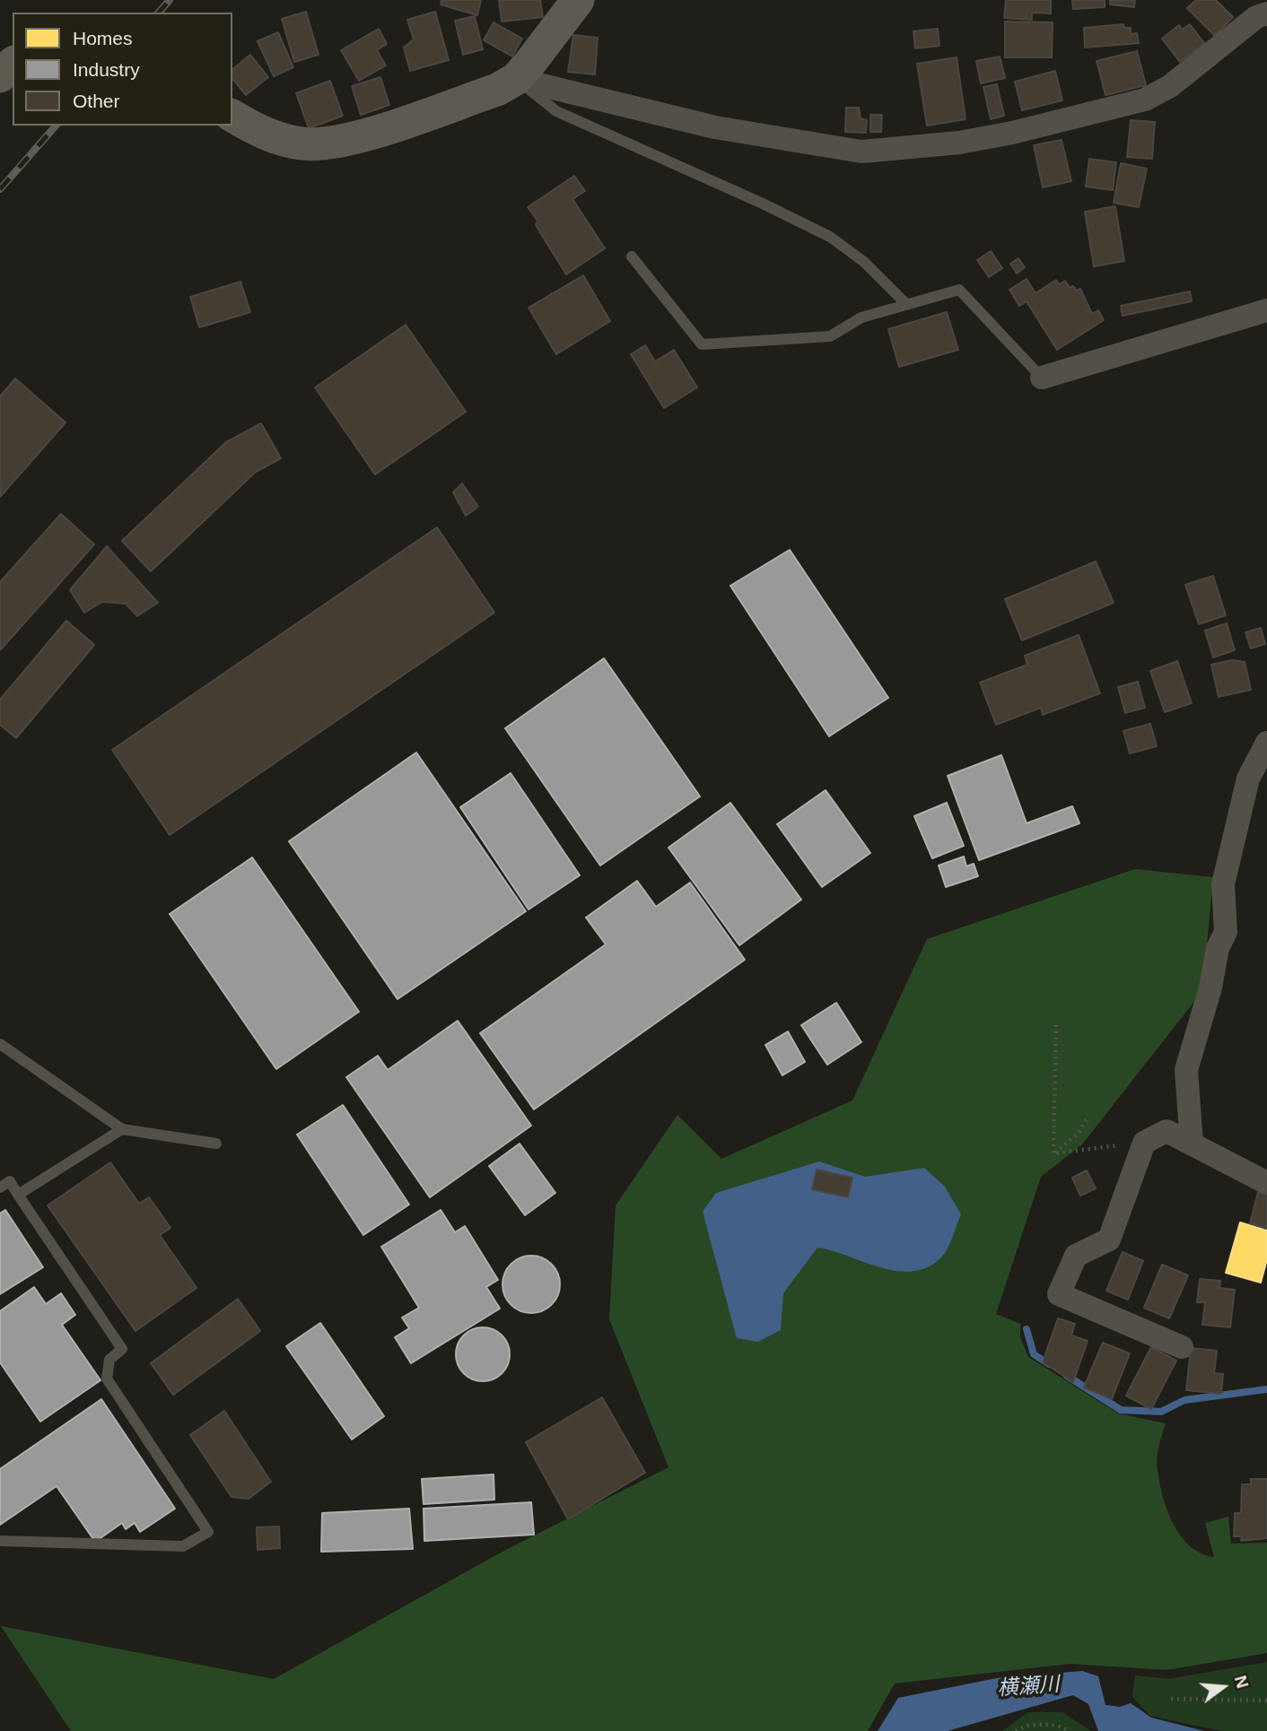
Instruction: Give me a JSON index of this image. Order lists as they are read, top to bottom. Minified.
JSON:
{"water":["横瀬川"],"legend":["Homes","Industry","Other"],"north":"right"}
